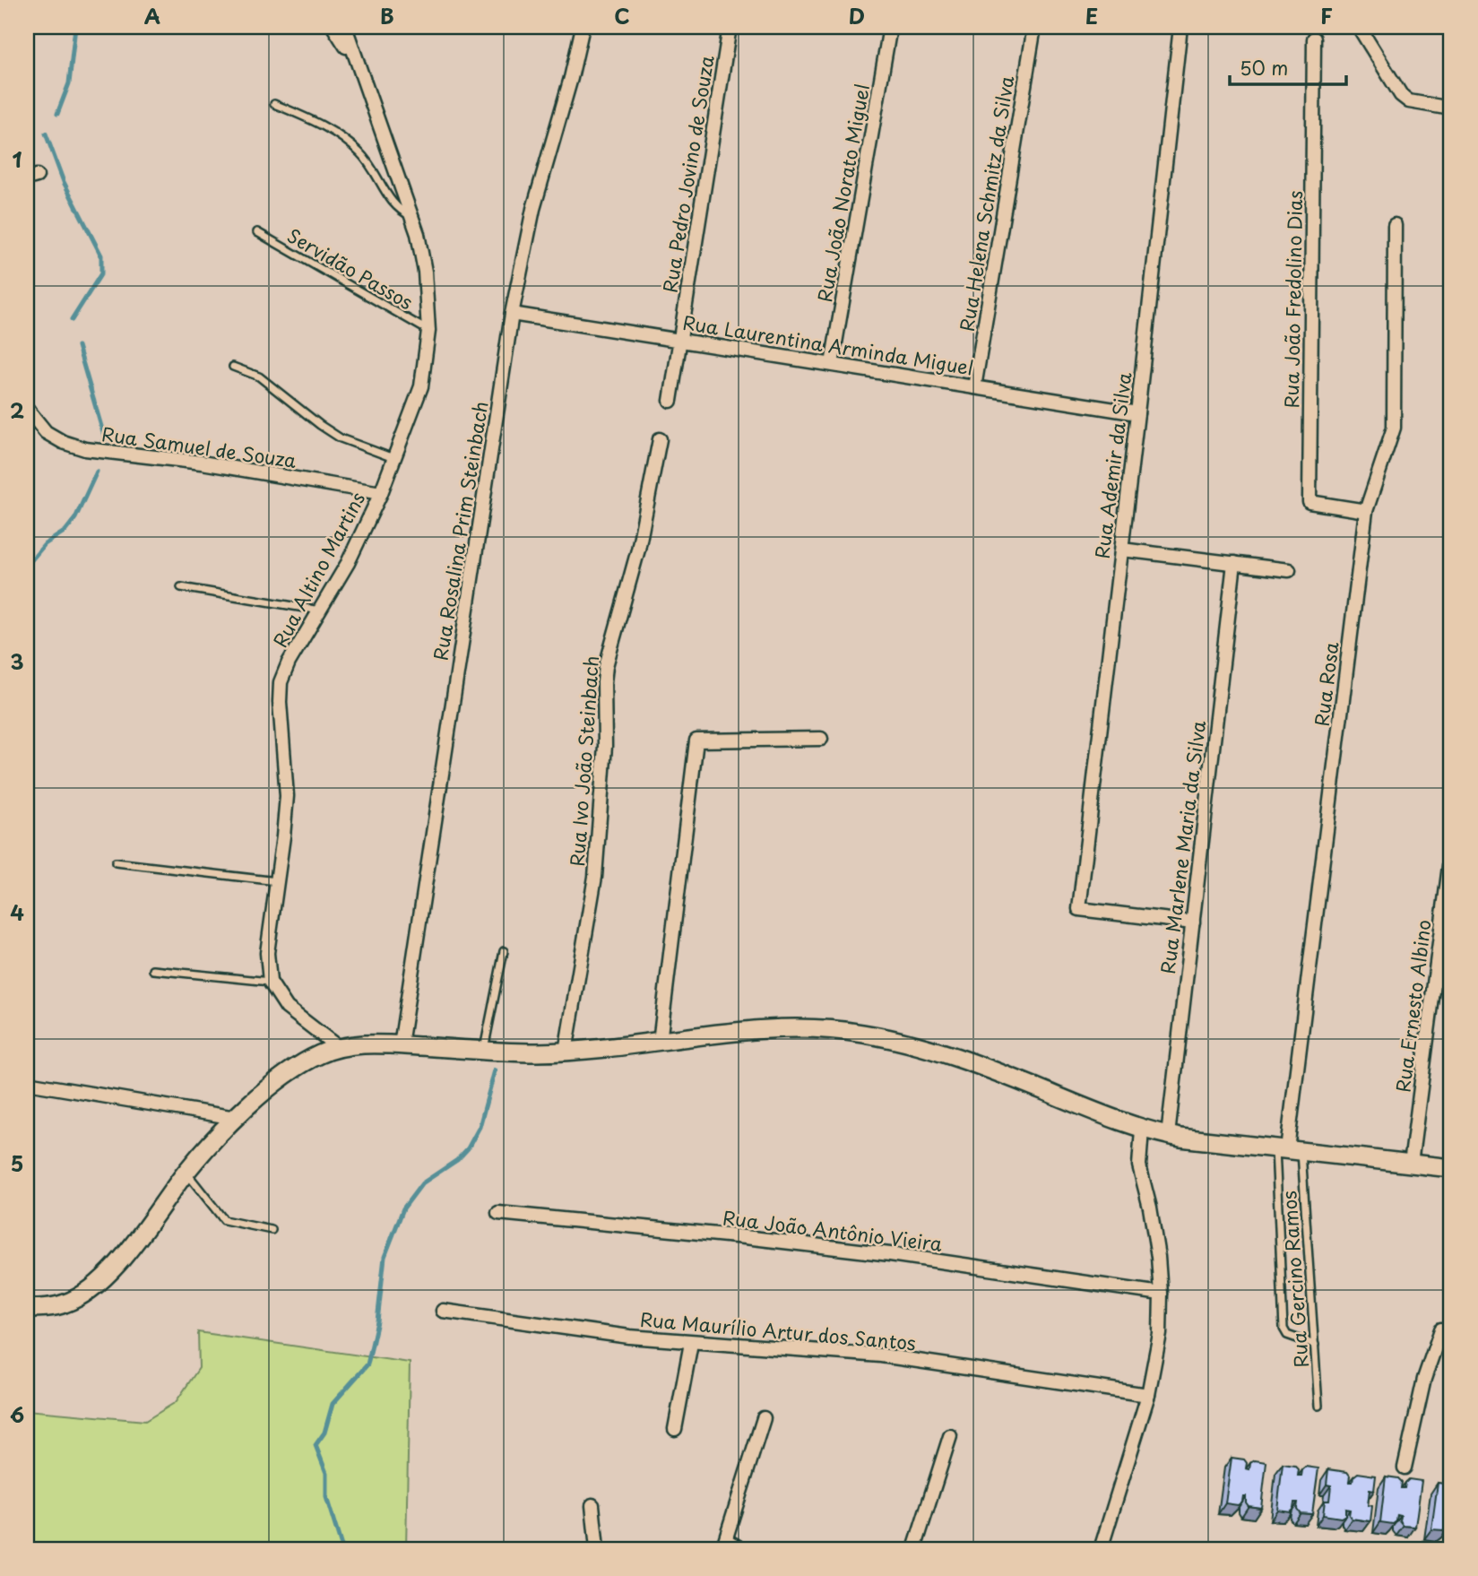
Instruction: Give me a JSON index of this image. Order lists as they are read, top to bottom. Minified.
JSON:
{"streets":{"street":["Rua Pedro Jovino de Souza","Rua João Norato Miguel","Rua Helena Schmitz da Silva","Rua João Fredolino Dias","Rua Laurentina Arminda Miguel","Rua Samuel de Souza","Rua Ademir da Silva","Rua Rosalina Prim Steinbach","Rua Altino Martins","Rua Rosa","Rua Ivo João Steinbach","Rua Marlene Maria da Silva","Rua Ernesto Albino","Rua João Antônio Vieira","Rua Maurílio Artur dos Santos"],"lane":["Servidão Passos","Rua Gercino Ramos"]},"crossings":[["Rua Pedro Jovino de Souza","Rua Laurentina Arminda Miguel"],["Rua João Norato Miguel","Rua Laurentina Arminda Miguel"],["Rua Helena Schmitz da Silva","Rua Laurentina Arminda Miguel"],["Servidão Passos","Rua Altino Martins"],["Rua João Fredolino Dias","Rua Rosa"],["Rua Laurentina Arminda Miguel","Rua Ademir da Silva"],["Rua Laurentina Arminda Miguel","Rua Rosalina Prim Steinbach"],["Rua Samuel de Souza","Rua Altino Martins"],["Rua Ademir da Silva","Rua Marlene Maria da Silva"],["Rua Rosa","Rua Gercino Ramos"]],"scale_bar":"50 m","grid":{"columns":["A","B","C","D","E","F"],"rows":["1","2","3","4","5","6"]}}
